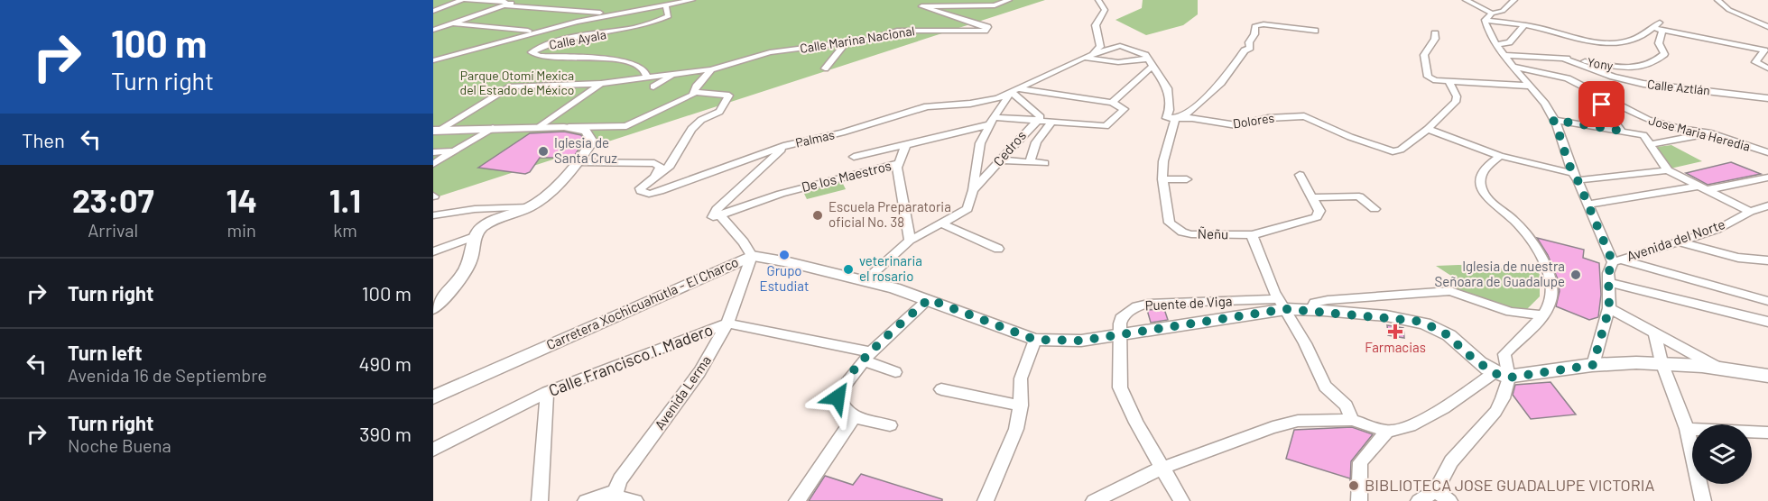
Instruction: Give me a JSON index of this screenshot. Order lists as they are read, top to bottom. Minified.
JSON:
{"streets":{"main road":["Carretera Xochicuahutla - El Charco"],"street":["Calle Ayala","Calle Marina Nacional","Yony","Calle Aztlán","Dolores","Jose Maria Heredia","Palmas","Cedros","De los Maestros","Ñeñu","Avenida del Norte","Puente de Viga","Calle Francisco I. Madero","Avenida Lerma"]},"crossings":[["Calle Ayala","Calle Marina Nacional"],["Yony","Calle Aztlán"],["Dolores","Ñeñu"],["Palmas","Cedros"],["Cedros","De los Maestros"],["Cedros","Carretera Xochicuahutla - El Charco"],["Carretera Xochicuahutla - El Charco","Puente de Viga"],["Carretera Xochicuahutla - El Charco","Avenida Lerma"],["Calle Francisco I. Madero","Avenida Lerma"]],"parks":["Parque Otomí Mexica del Estado de México"],"places":{"other":["Iglesia de Santa Cruz","Escuela Preparatoria oficial No. 38","Grupo Estudiat","veterinaria el rosario","Iglesia de nuestra Señoara de Guadalupe","BIBLIOTECA JOSE GUADALUPE VICTORIA"],"health":["Farmacias"]},"page":{"turn":["100 m","Turn right"],"then":"Then","eta":["23:07","Arrival","14","min","1.1","km"],"list":[{"name":"Turn right","value":"100 m"},{"name":"Turn left","note":"Avenida 16 de Septiembre","value":"490 m"},{"name":"Turn right","note":"Noche Buena","value":"390 m"}]}}
